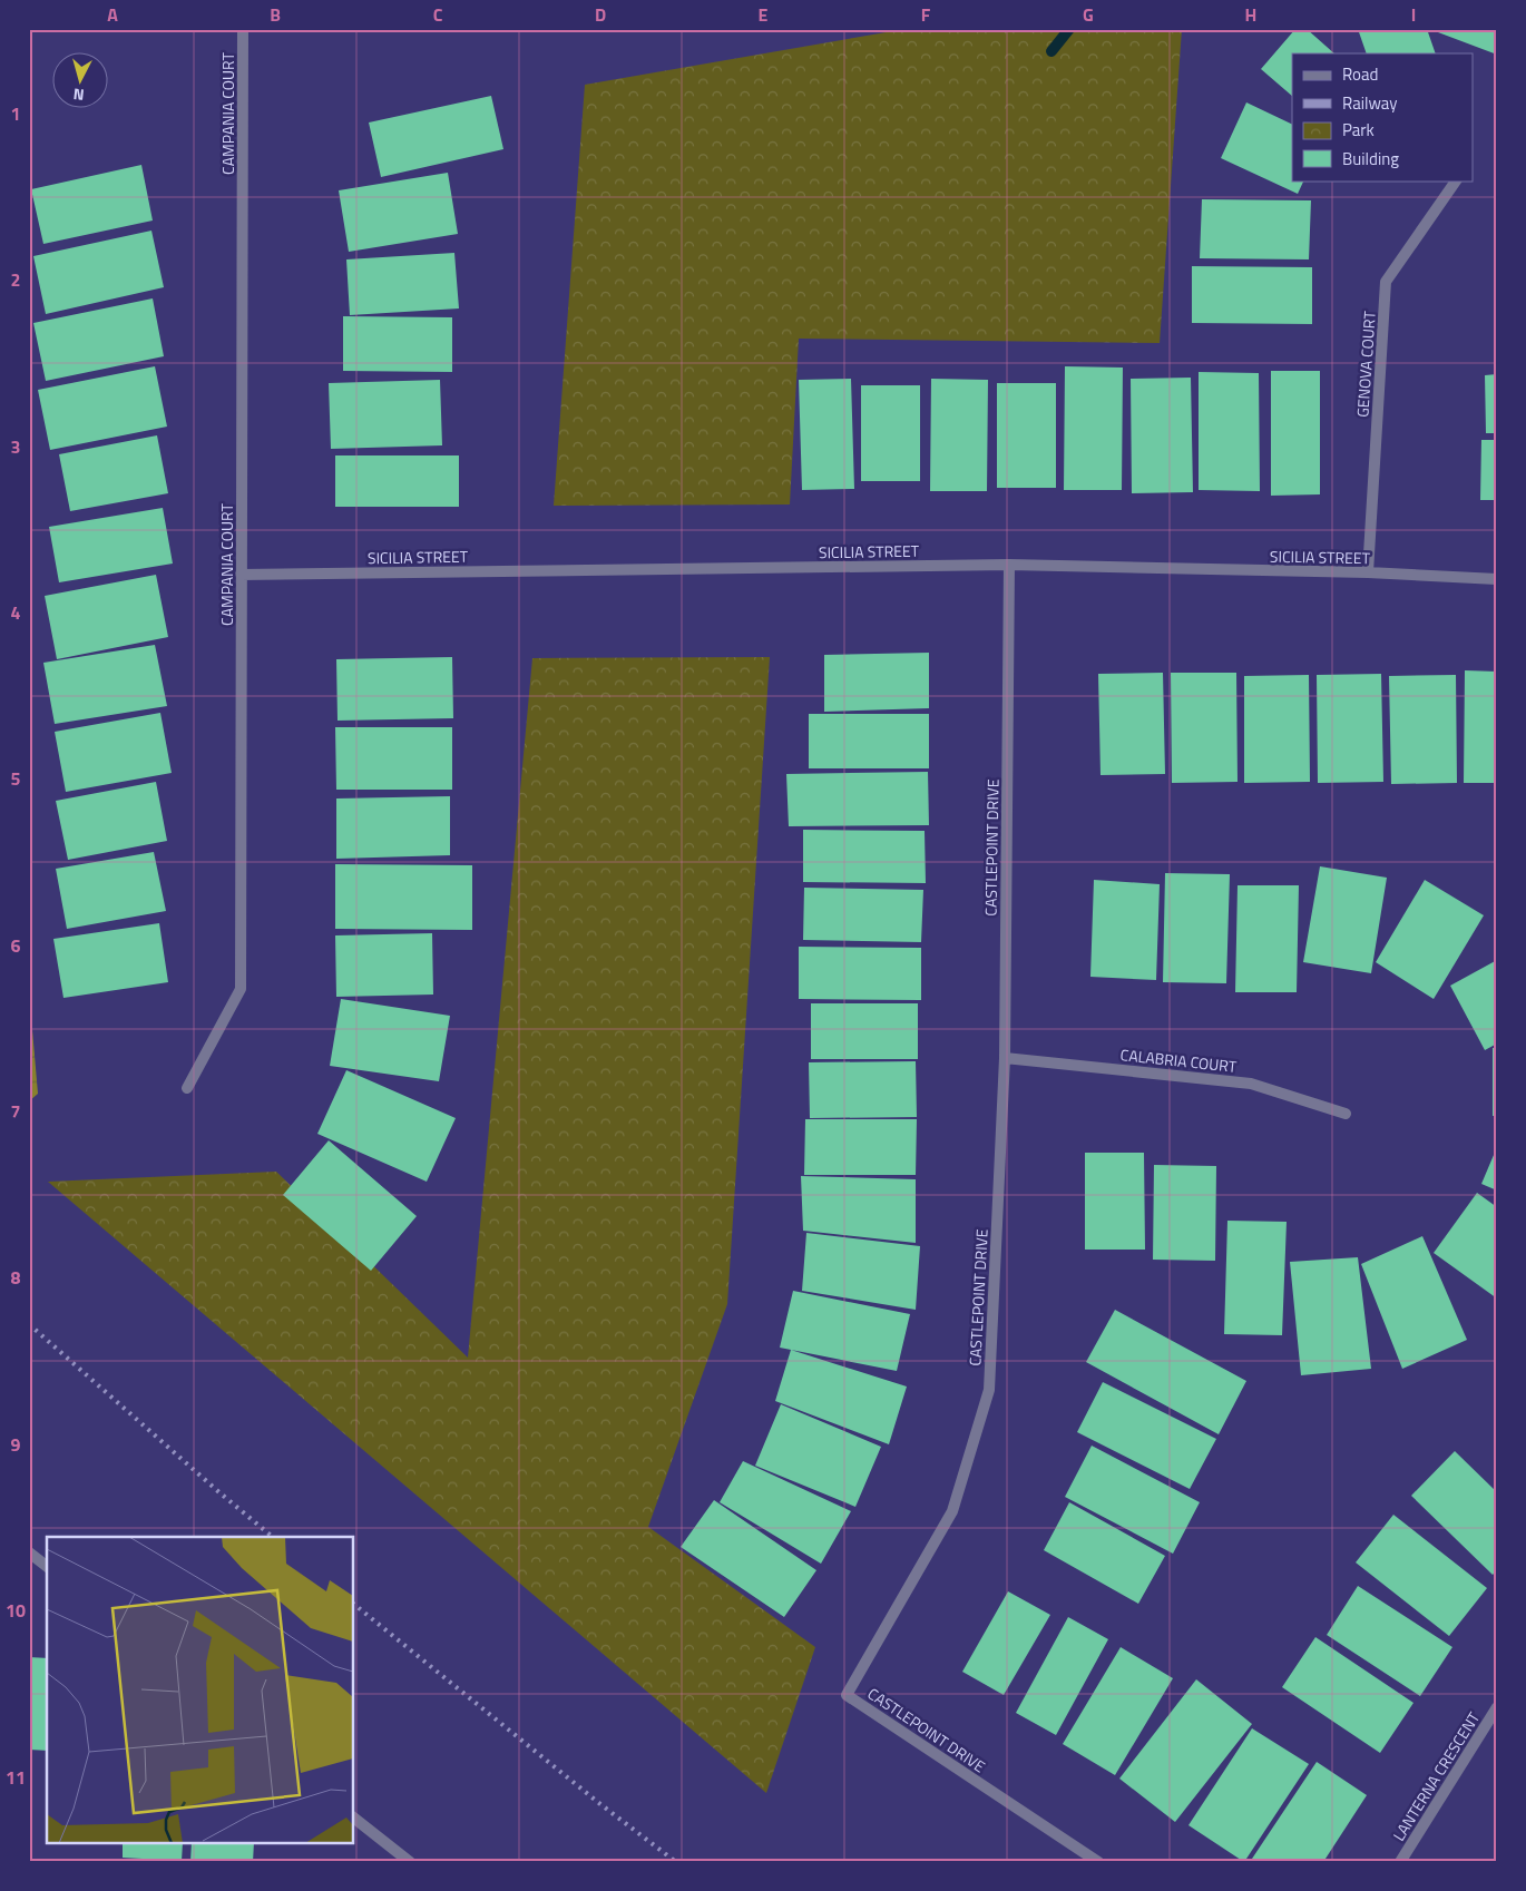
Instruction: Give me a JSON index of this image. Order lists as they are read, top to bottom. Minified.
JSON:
{"streets":{"street":["CAMPANIA COURT","GENOVA COURT","SICILIA STREET","CASTLEPOINT DRIVE","CALABRIA COURT","LANTERNA CRESCENT"]},"crossings":[["CAMPANIA COURT","SICILIA STREET"],["GENOVA COURT","SICILIA STREET"],["SICILIA STREET","CASTLEPOINT DRIVE"],["CASTLEPOINT DRIVE","CALABRIA COURT"]],"legend":["Road","Railway","Park","Building"],"north":"bottom","grid":{"columns":["A","B","C","D","E","F","G","H","I"],"rows":["1","2","3","4","5","6","7","8","9","10","11"]}}
